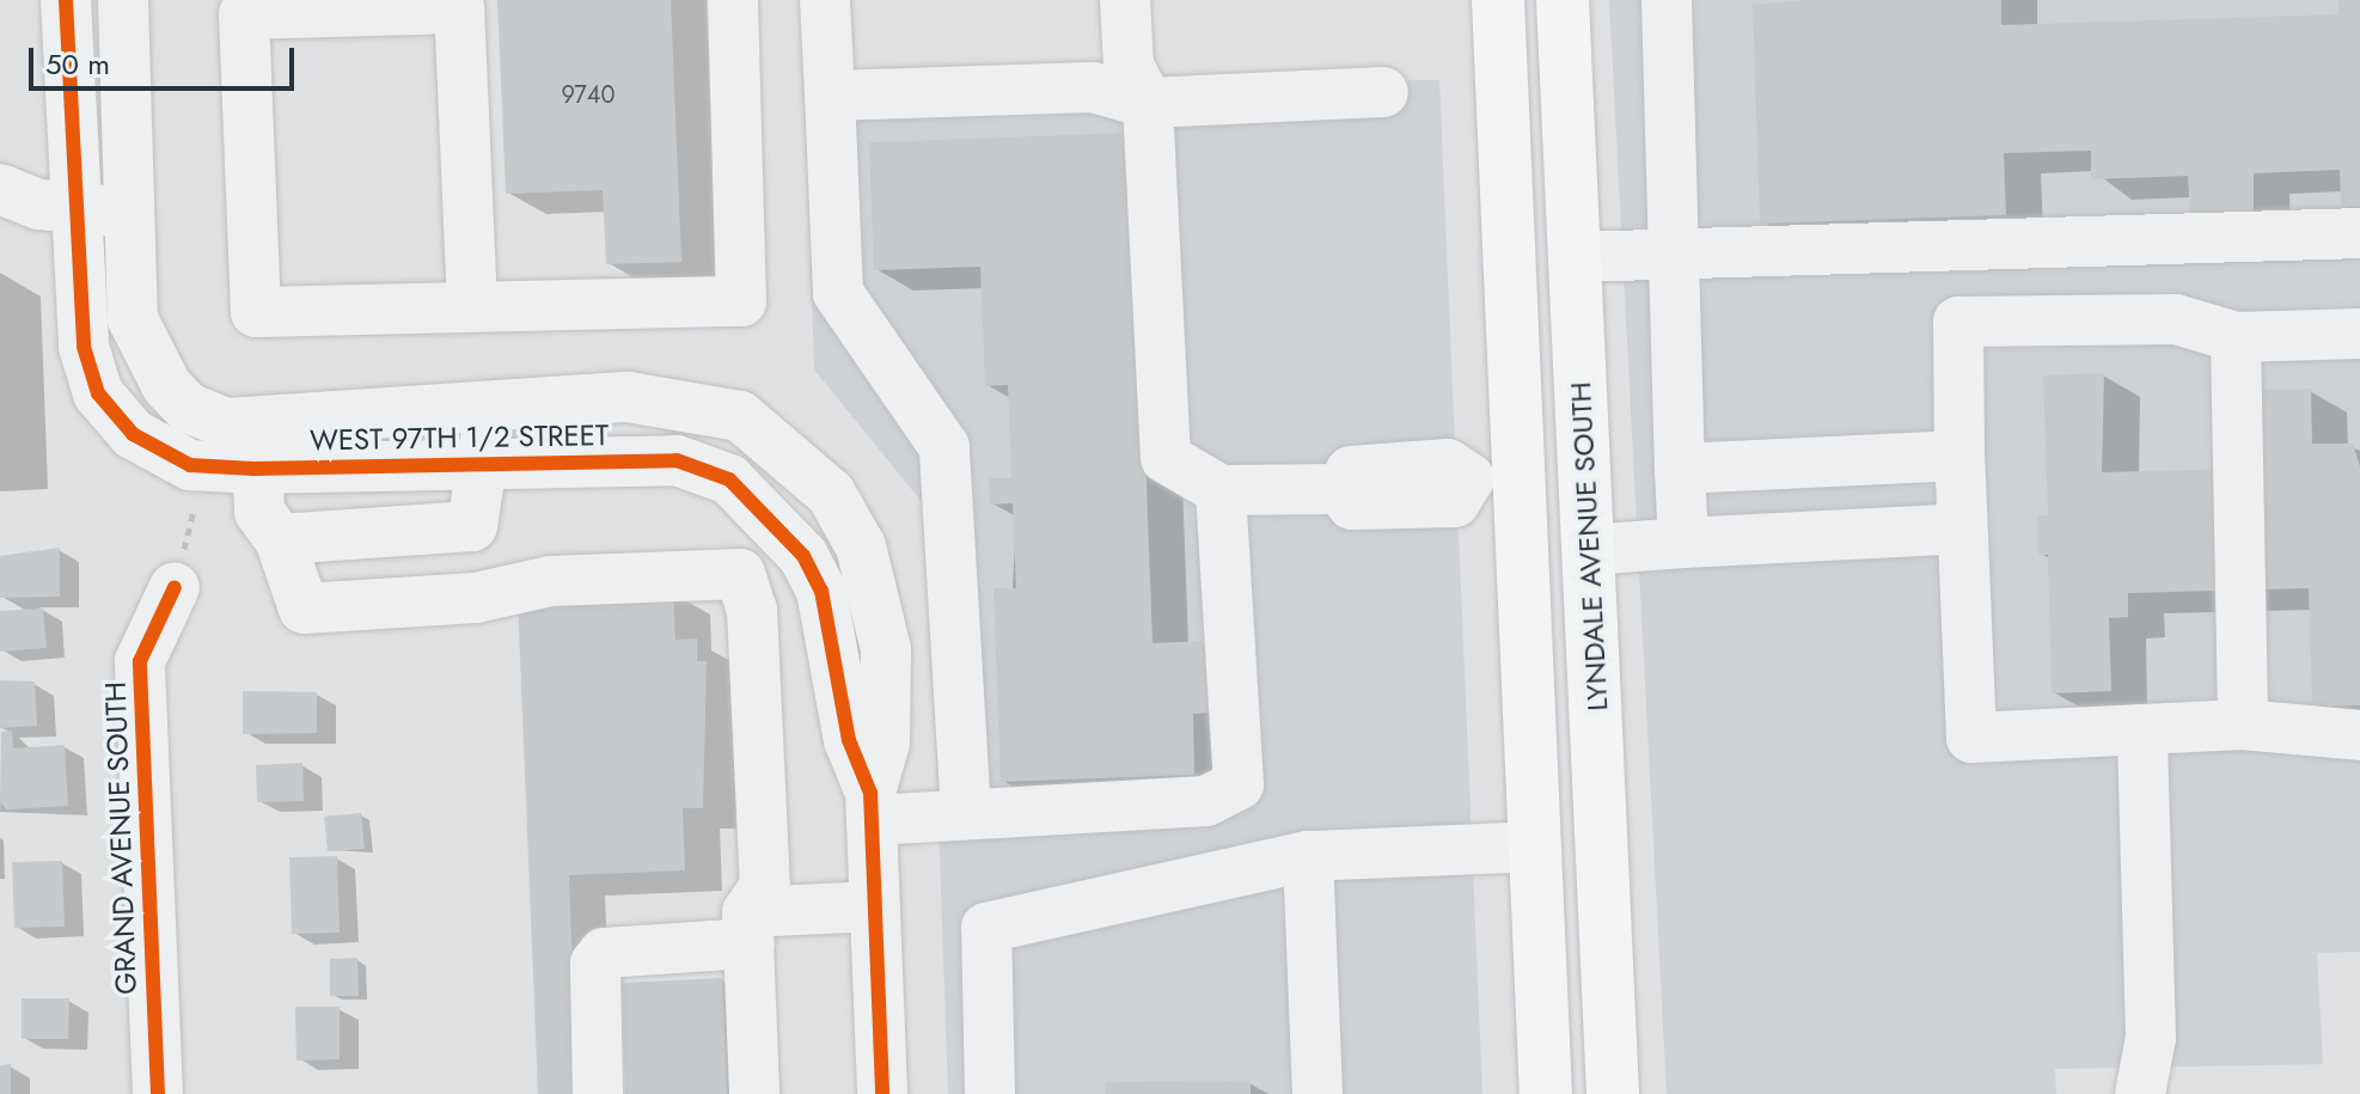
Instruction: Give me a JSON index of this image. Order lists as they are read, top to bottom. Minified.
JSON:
{"streets":{"main road":["LYNDALE AVENUE SOUTH"],"street":["WEST 97TH 1/2 STREET","GRAND AVENUE SOUTH"]},"house_numbers":["9740"],"scale_bar":"50 m"}
